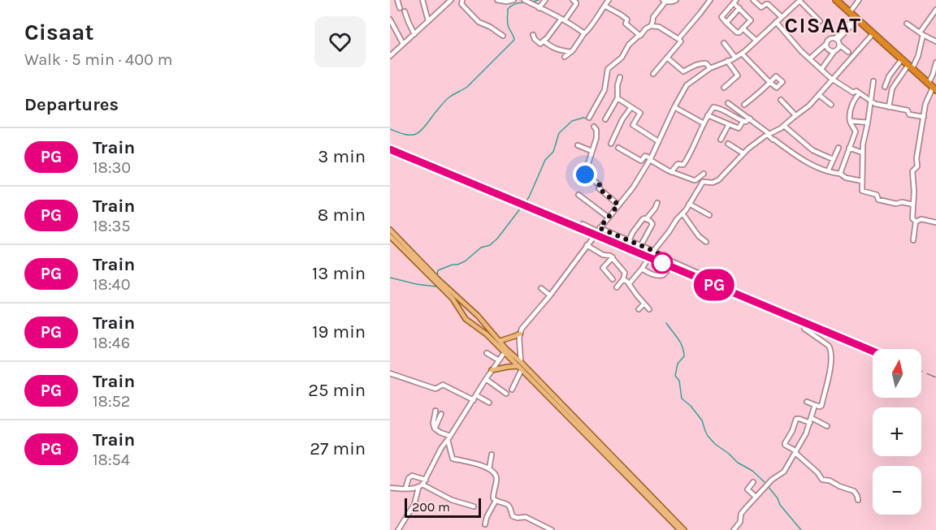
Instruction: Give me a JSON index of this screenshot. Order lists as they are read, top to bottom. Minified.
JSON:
{"districts":["CISAAT"],"scale_bar":"200 m","north":"top","page":{"heading":[["Cisaat","Walk · 5 min · 400 m"],"Departures"],"on_map":"PG","list":[{"mark":"PG","name":"Train","note":"18:30","value":"3 min"},{"mark":"PG","name":"Train","note":"18:35","value":"8 min"},{"mark":"PG","name":"Train","note":"18:40","value":"13 min"},{"mark":"PG","name":"Train","note":"18:46","value":"19 min"},{"mark":"PG","name":"Train","note":"18:52","value":"25 min"},{"mark":"PG","name":"Train","note":"18:54","value":"27 min"}],"map_buttons":["+","−"],"scale":"200 m"}}
